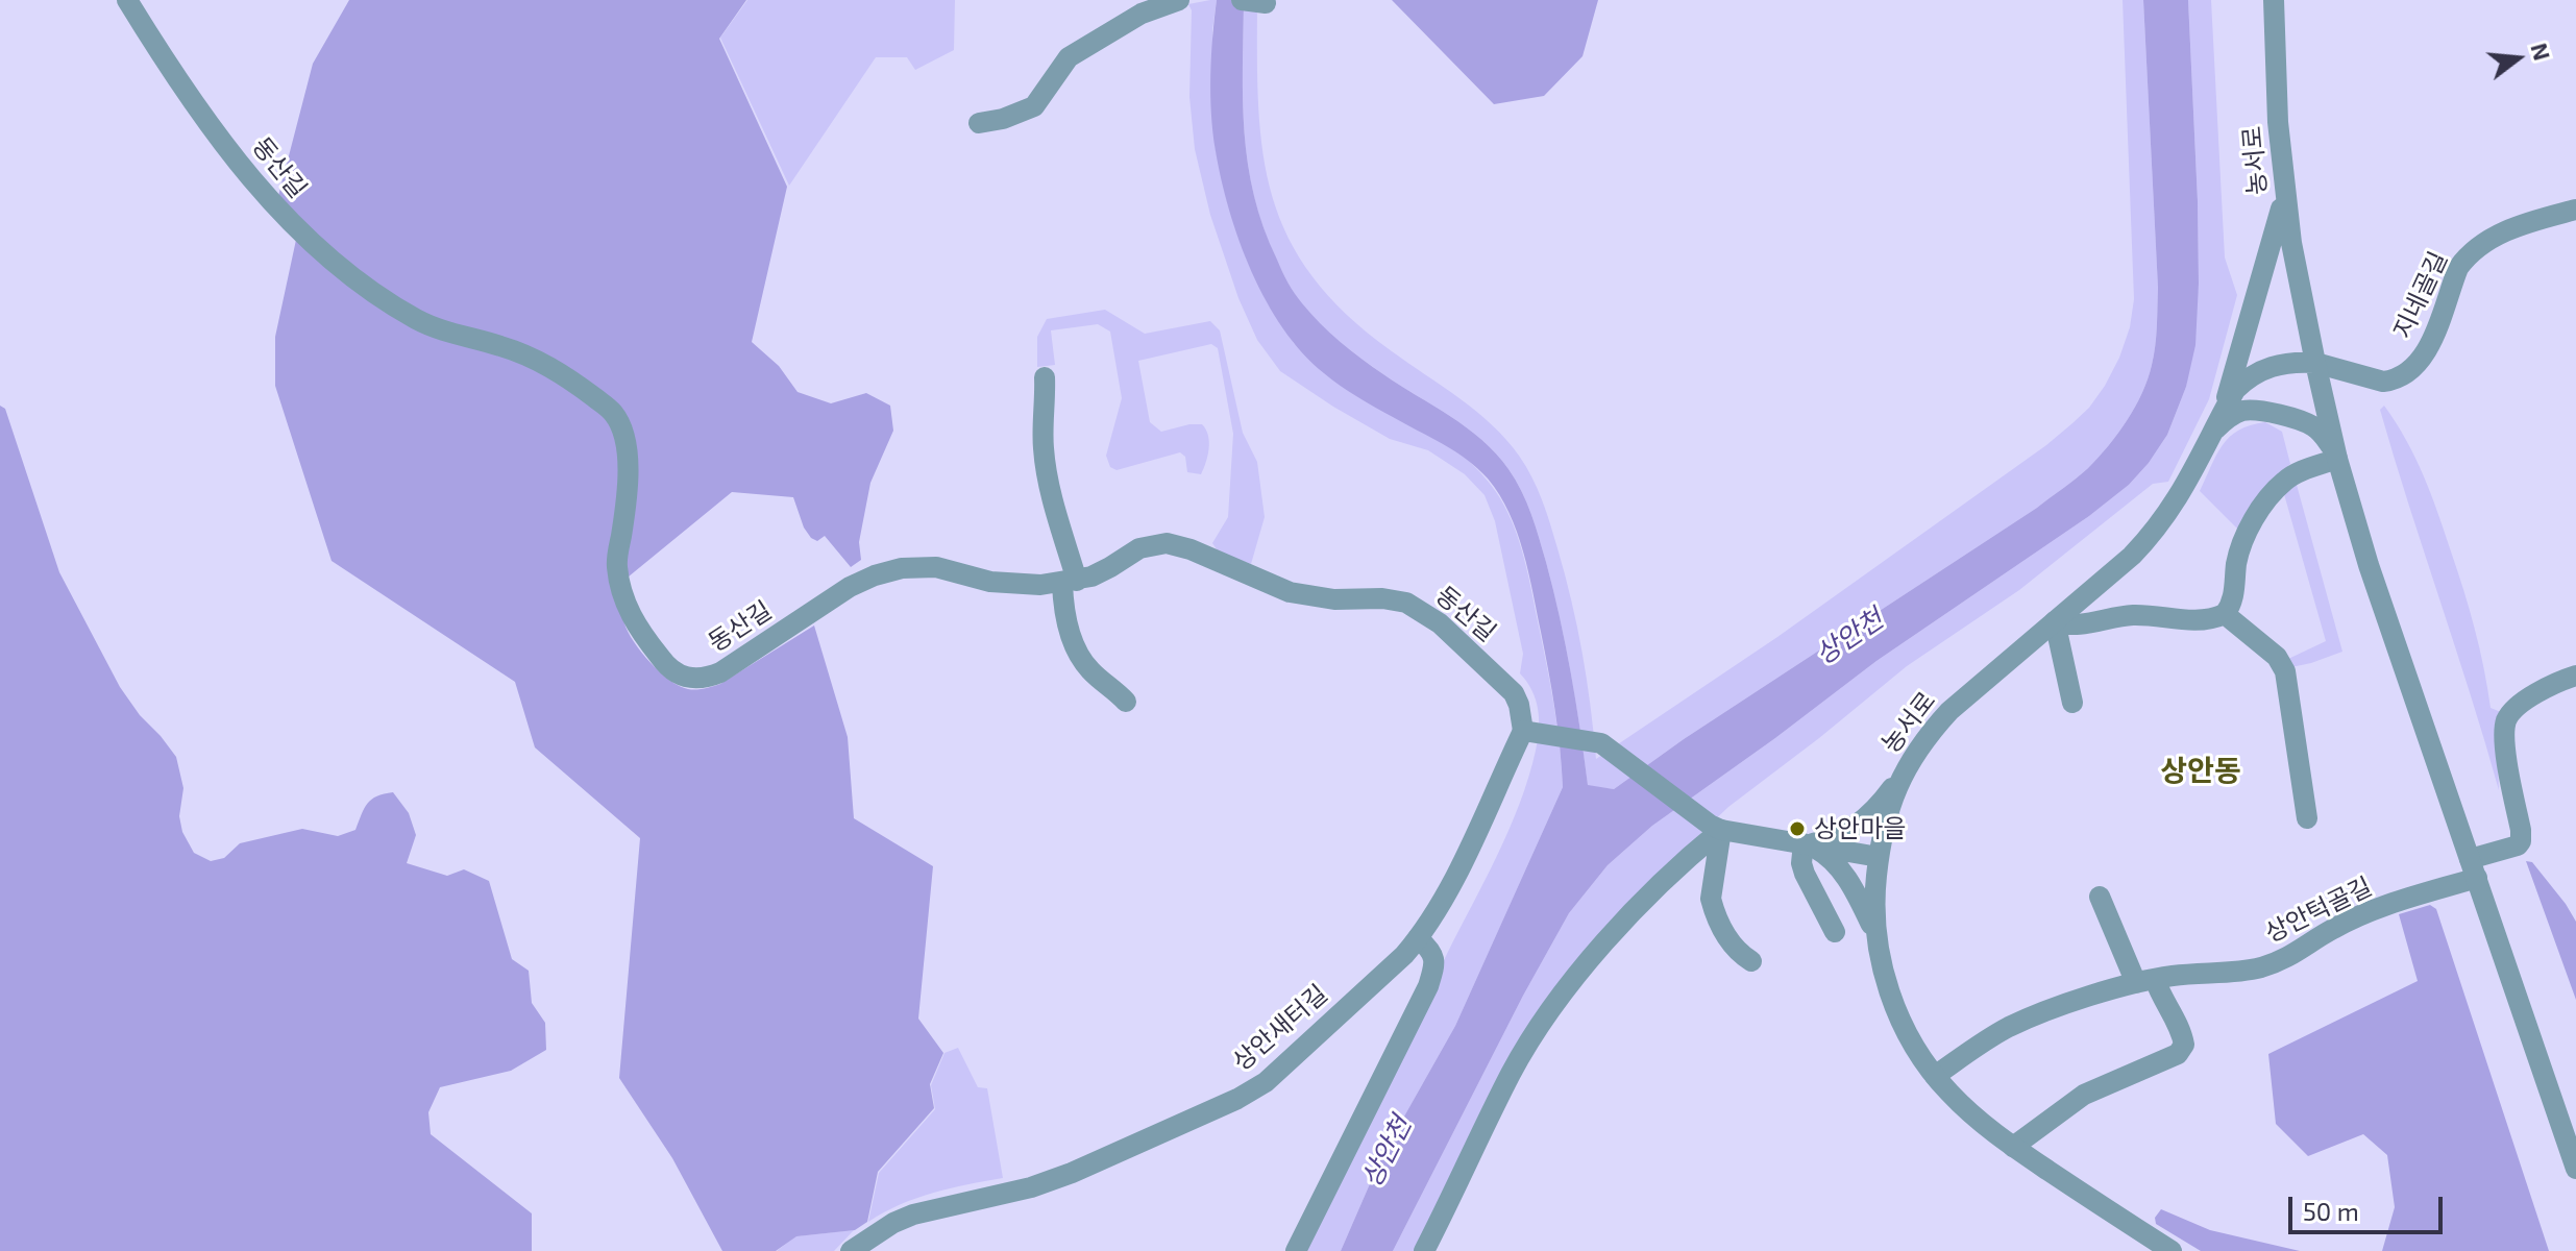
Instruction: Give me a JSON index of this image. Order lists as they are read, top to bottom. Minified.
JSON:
{"streets":{"street":["농서로","동산길","지네골길","상안턱골길","상안새터길"]},"crossings":[["농서로","지네골길"],["농서로","상안턱골길"],["동산길","상안새터길"]],"districts":["상안동"],"water":["상안천"],"places":["상안마을"],"scale_bar":"50 m","north":"right"}
